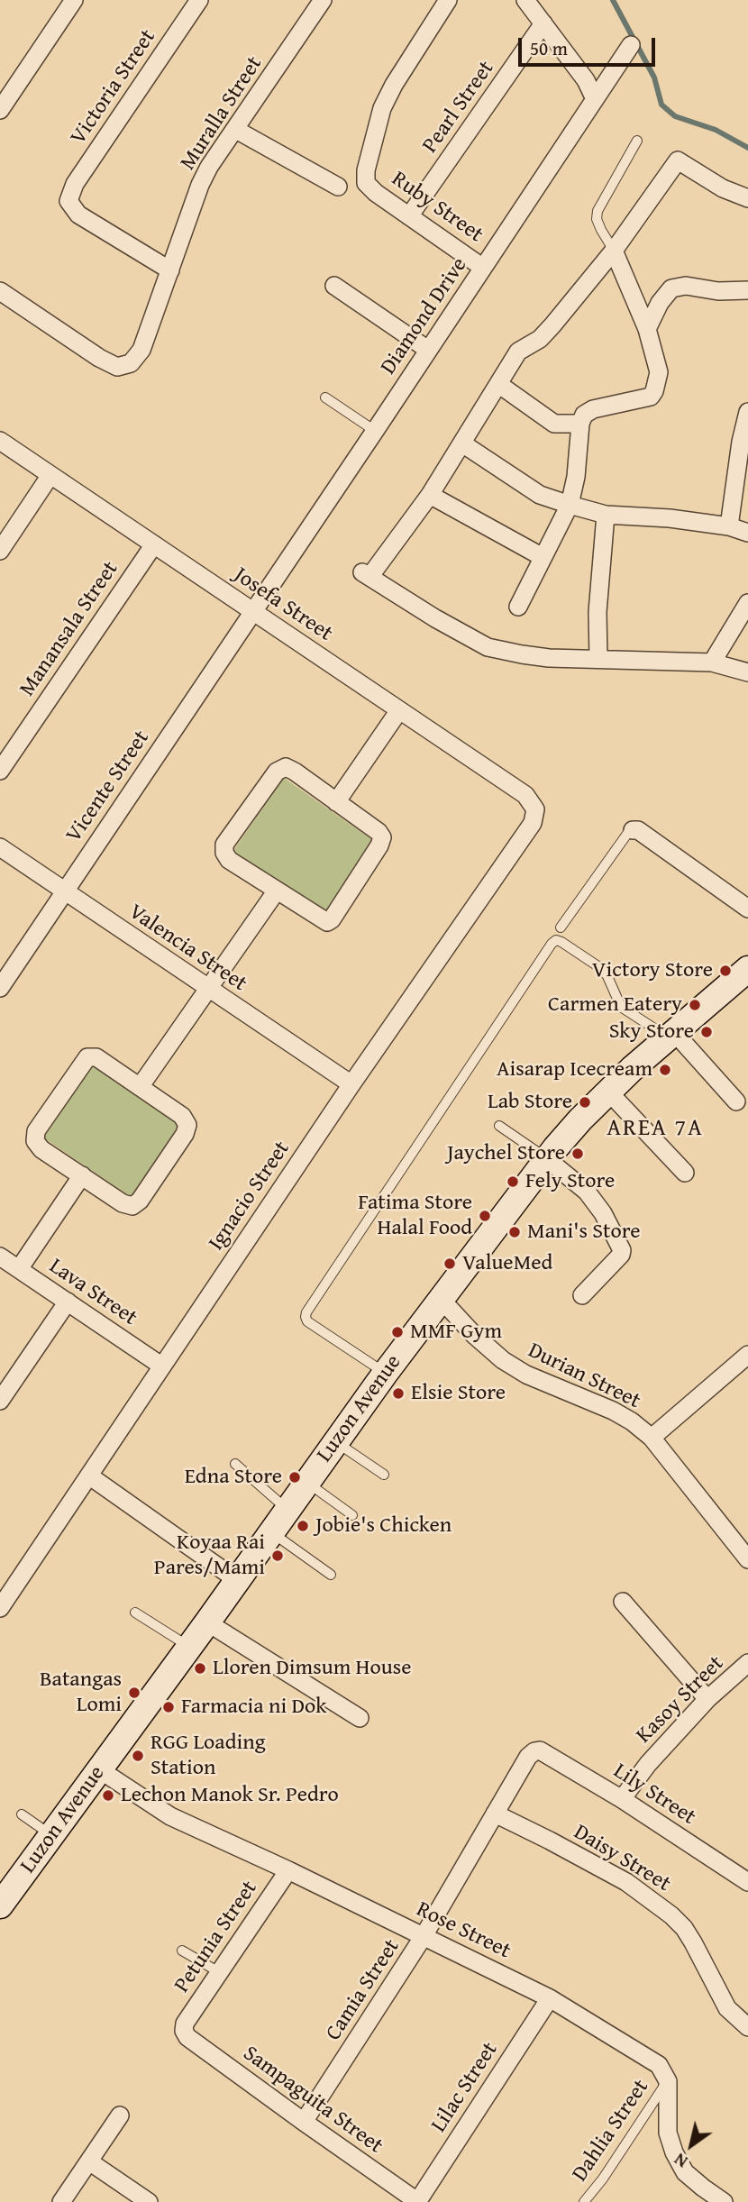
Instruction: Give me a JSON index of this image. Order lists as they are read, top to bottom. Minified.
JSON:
{"streets":{"main road":["Luzon Avenue"],"street":["Victoria Street","Pearl Street","Muralla Street","Ruby Street","Diamond Drive","Josefa Street","Manansala Street","Vicente Street","Valencia Street","Ignacio Street","Lava Street","Durian Street","Kasoy Street","Lily Street","Daisy Street","Rose Street","Petunia Street","Camia Street","Lilac Street","Sampaguita Street"],"lane":["Dahlia Street"]},"crossings":[["Victoria Street","Muralla Street"],["Pearl Street","Ruby Street"],["Ruby Street","Diamond Drive"],["Diamond Drive","Josefa Street"],["Diamond Drive","Vicente Street"],["Josefa Street","Manansala Street"],["Josefa Street","Vicente Street"],["Josefa Street","Ignacio Street"],["Vicente Street","Valencia Street"],["Valencia Street","Ignacio Street"],["Ignacio Street","Lava Street"],["Durian Street","Luzon Avenue"],["Luzon Avenue","Rose Street"],["Kasoy Street","Lily Street"],["Lily Street","Camia Street"],["Daisy Street","Camia Street"],["Rose Street","Petunia Street"],["Rose Street","Camia Street"],["Rose Street","Lilac Street"],["Rose Street","Dahlia Street"],["Petunia Street","Sampaguita Street"],["Camia Street","Sampaguita Street"],["Lilac Street","Sampaguita Street"]],"districts":["AREA 7A"],"places":["Victory Store","Carmen Eatery","Sky Store","Aisarap Icecream","Lab Store","Jaychel Store","Fely Store","Fatima Store Halal Food","Mani's Store","ValueMed","MMF Gym","Elsie Store","Edna Store","Jobie's Chicken","Koyaa Rai Pares/Mami","Lloren Dimsum House","Batangas Lomi","Farmacia ni Dok","RGG Loading Station","Lechon Manok Sr. Pedro"],"scale_bar":"50 m","north":"bottom left"}
